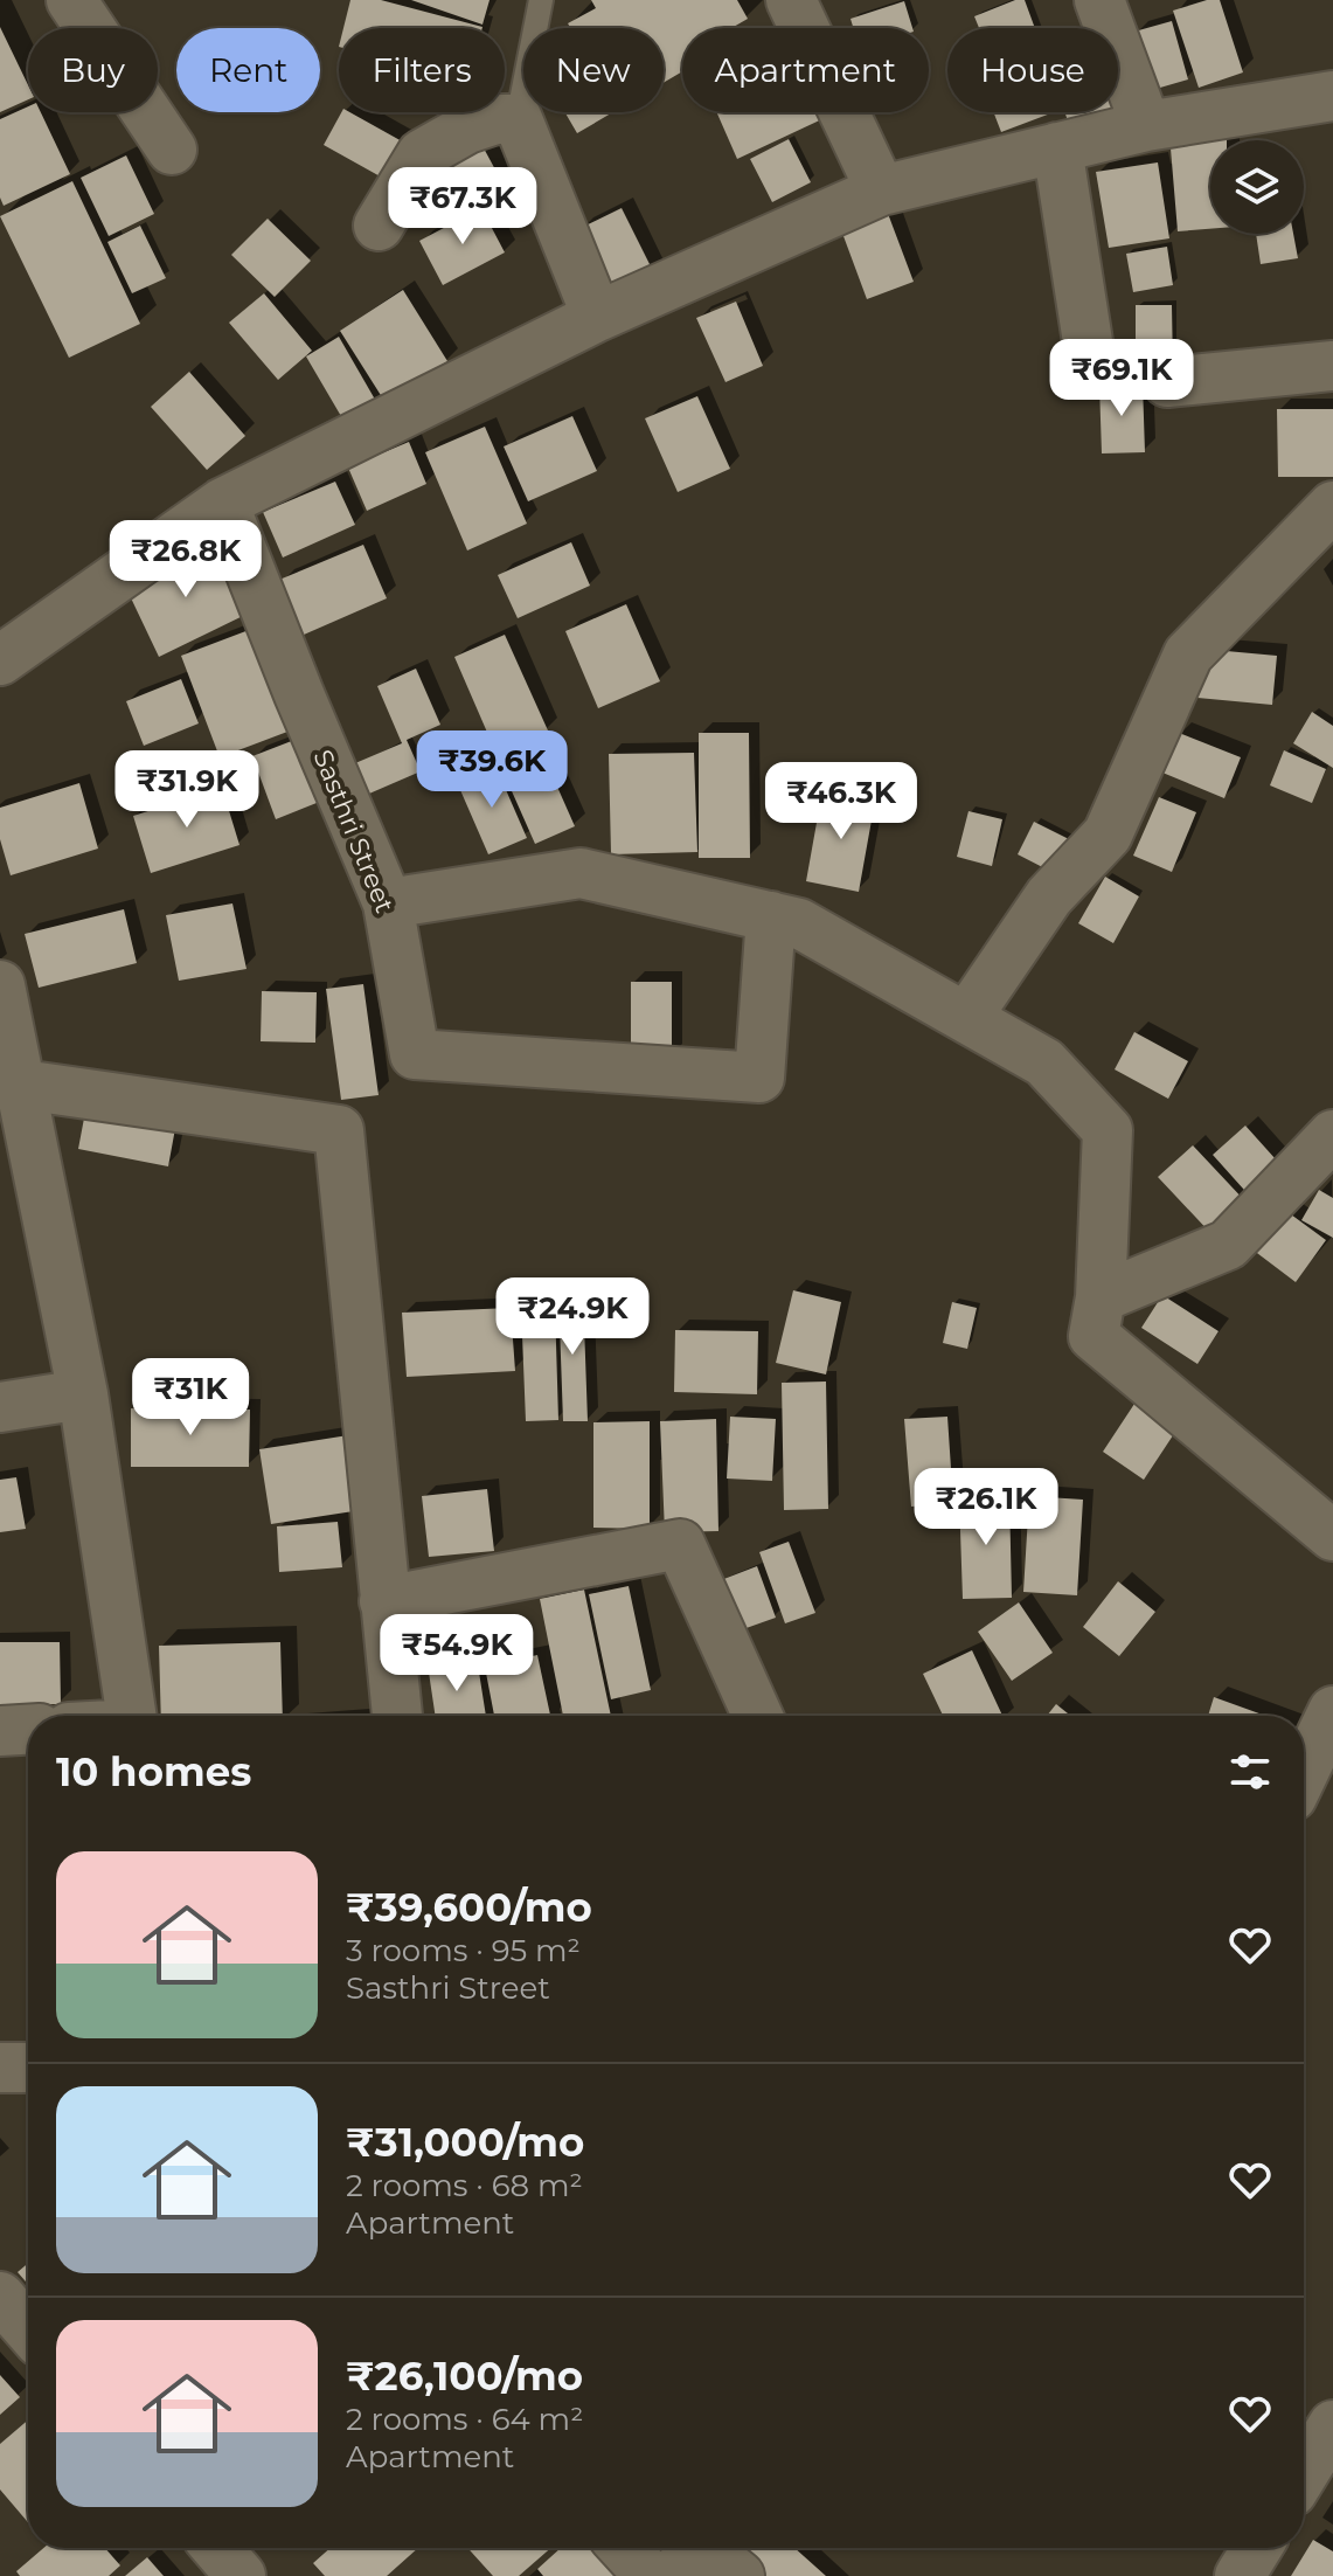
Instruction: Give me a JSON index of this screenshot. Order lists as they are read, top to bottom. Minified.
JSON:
{"streets":{"street":["Sasthri Street"]},"page":{"chip":["Buy","Rent","Filters","New","Apartment","House"],"price":["₹67.3K","₹69.1K","₹26.8K","₹39.6K","₹31.9K","₹46.3K","₹24.9K","₹31K","₹26.1K","₹54.9K"],"heading":"10 homes","list":[{"name":"₹39,600/mo","note":"3 rooms · 95 m² · Sasthri Street"},{"name":"₹31,000/mo","note":"2 rooms · 68 m² · Apartment"},{"name":"₹26,100/mo","note":"2 rooms · 64 m² · Apartment"}]}}
